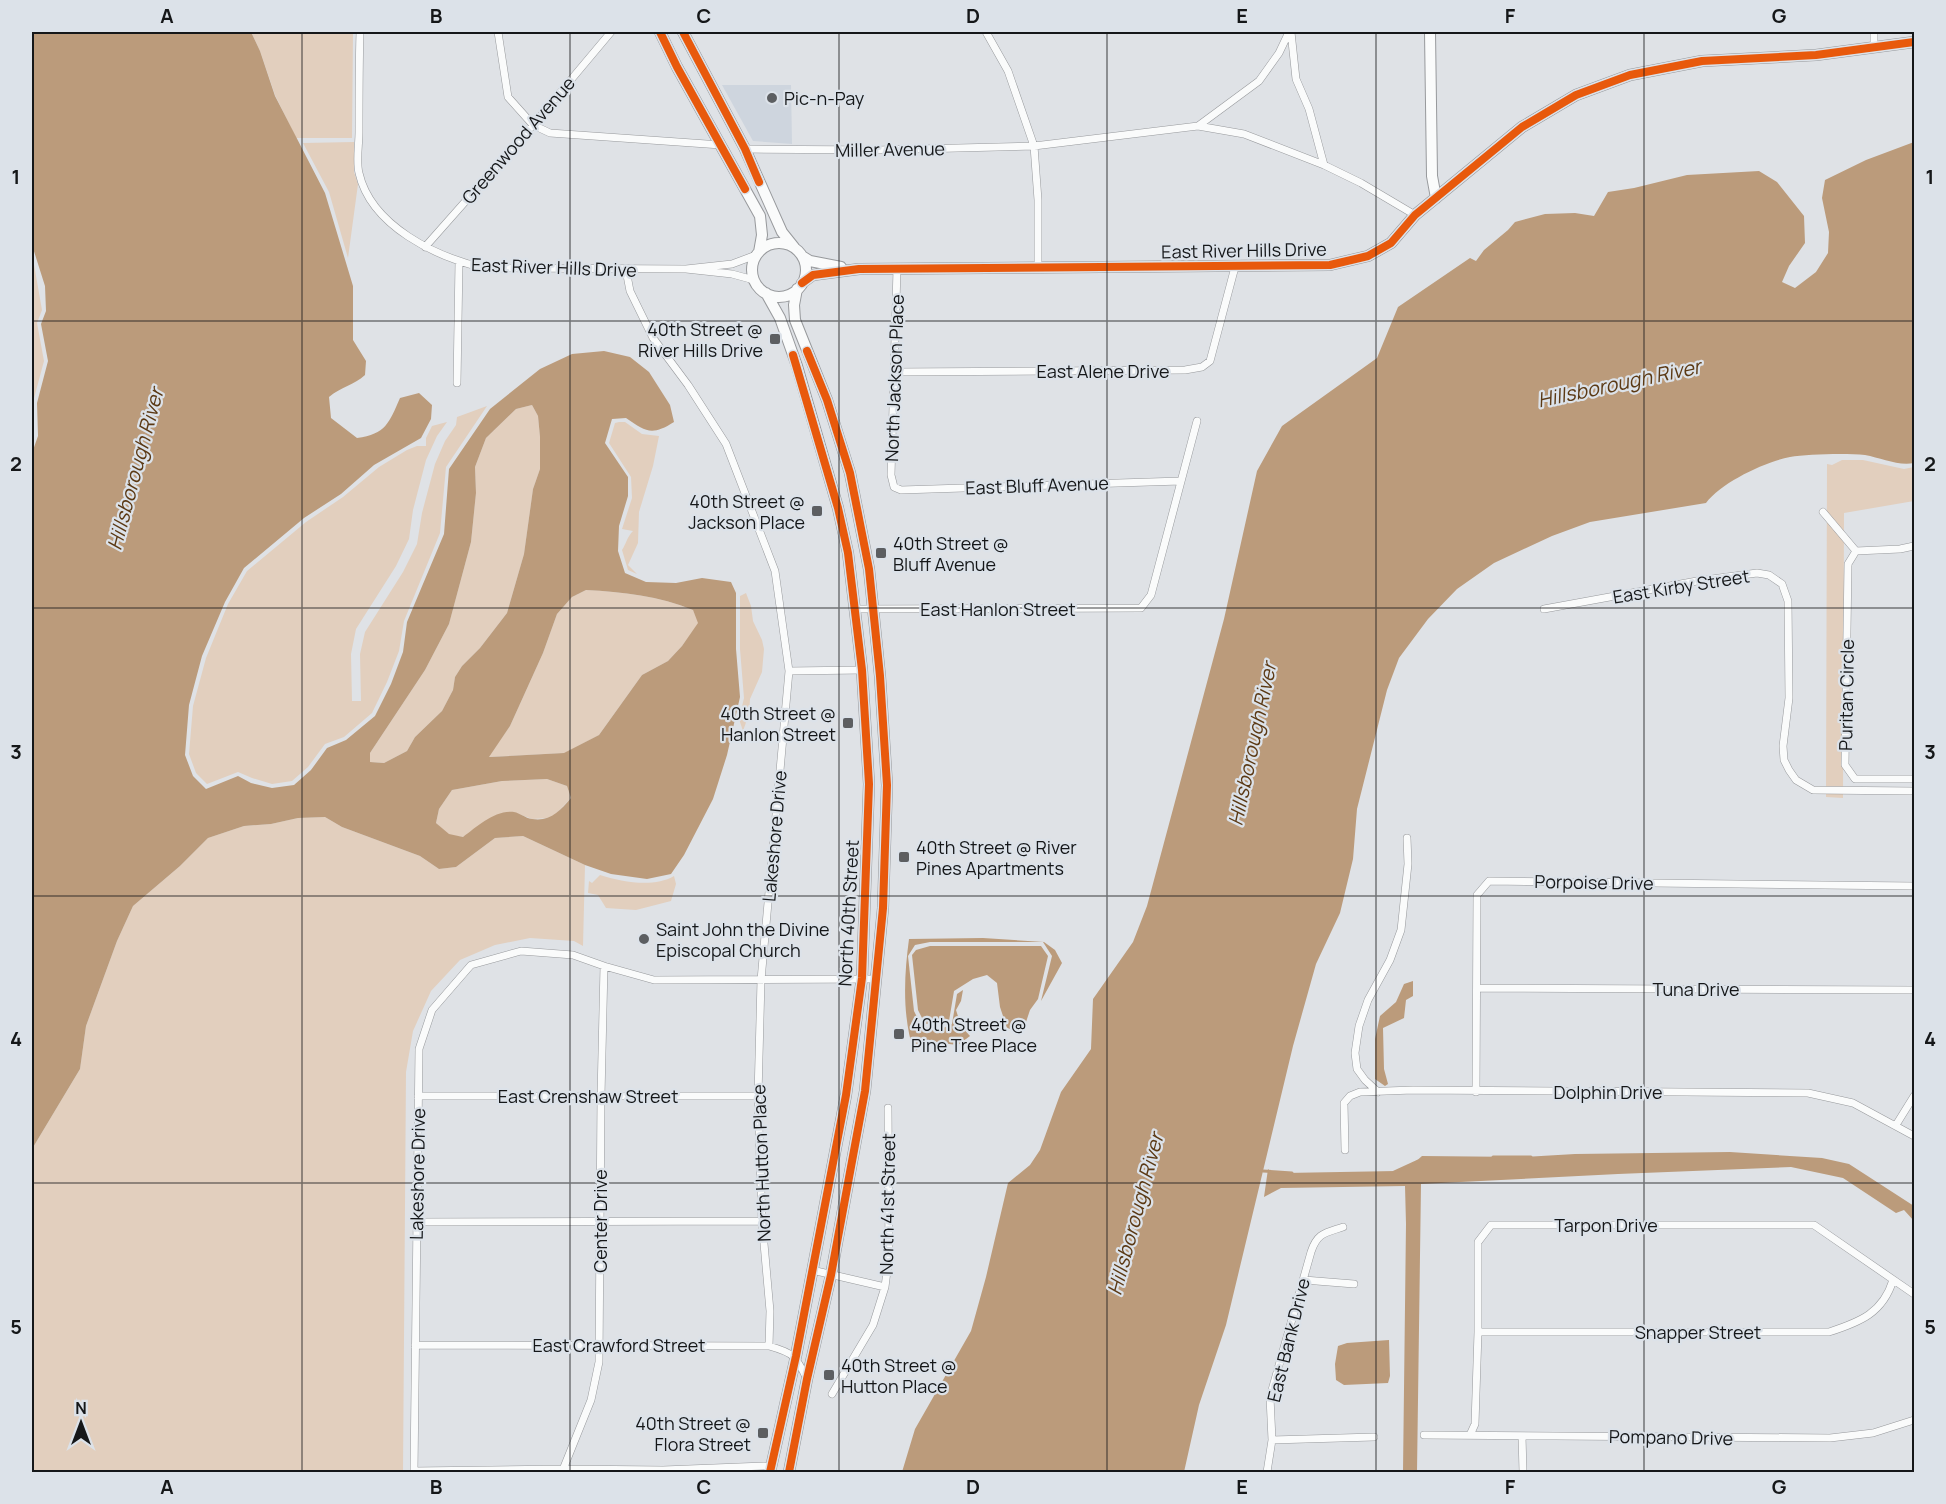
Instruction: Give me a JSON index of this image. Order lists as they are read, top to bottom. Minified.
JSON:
{"streets":{"main road":["East River Hills Drive","North 40th Street"],"street":["Greenwood Avenue","Miller Avenue","East Alene Drive","North Jackson Place","East Bluff Avenue","East Kirby Street","East Hanlon Street","Puritan Circle","Lakeshore Drive","Porpoise Drive","Tuna Drive","Dolphin Drive","East Crenshaw Street","North Hutton Place","North 41st Street","Center Drive","Tarpon Drive","Snapper Street","East Bank Drive","East Crawford Street","Pompano Drive"]},"crossings":[["Greenwood Avenue","East River Hills Drive"],["East River Hills Drive","East Alene Drive"],["East River Hills Drive","North Jackson Place"],["East River Hills Drive","Lakeshore Drive"],["East River Hills Drive","North 40th Street"],["East Alene Drive","North Jackson Place"],["North Jackson Place","East Bluff Avenue"],["East Bluff Avenue","East Hanlon Street"],["East Hanlon Street","North 40th Street"],["Lakeshore Drive","East Crenshaw Street"],["Lakeshore Drive","North Hutton Place"],["Lakeshore Drive","Center Drive"],["Lakeshore Drive","East Crawford Street"],["Porpoise Drive","Tuna Drive"],["Porpoise Drive","Dolphin Drive"],["North 40th Street","East Crawford Street"],["East Crenshaw Street","North Hutton Place"],["East Crenshaw Street","Center Drive"],["North Hutton Place","East Crawford Street"],["Center Drive","East Crawford Street"],["Tarpon Drive","Snapper Street"],["Tarpon Drive","Pompano Drive"]],"water":["Hillsborough River"],"places":{"other":["Pic-n-Pay","Saint John the Divine Episcopal Church"],"transit":["40th Street @ River Hills Drive","40th Street @ Jackson Place","40th Street @ Bluff Avenue","40th Street @ Hanlon Street","40th Street @ River Pines Apartments","40th Street @ Pine Tree Place","40th Street @ Hutton Place","40th Street @ Flora Street"]},"north":"top","grid":{"columns":["A","B","C","D","E","F","G"],"rows":["1","2","3","4","5"]}}
